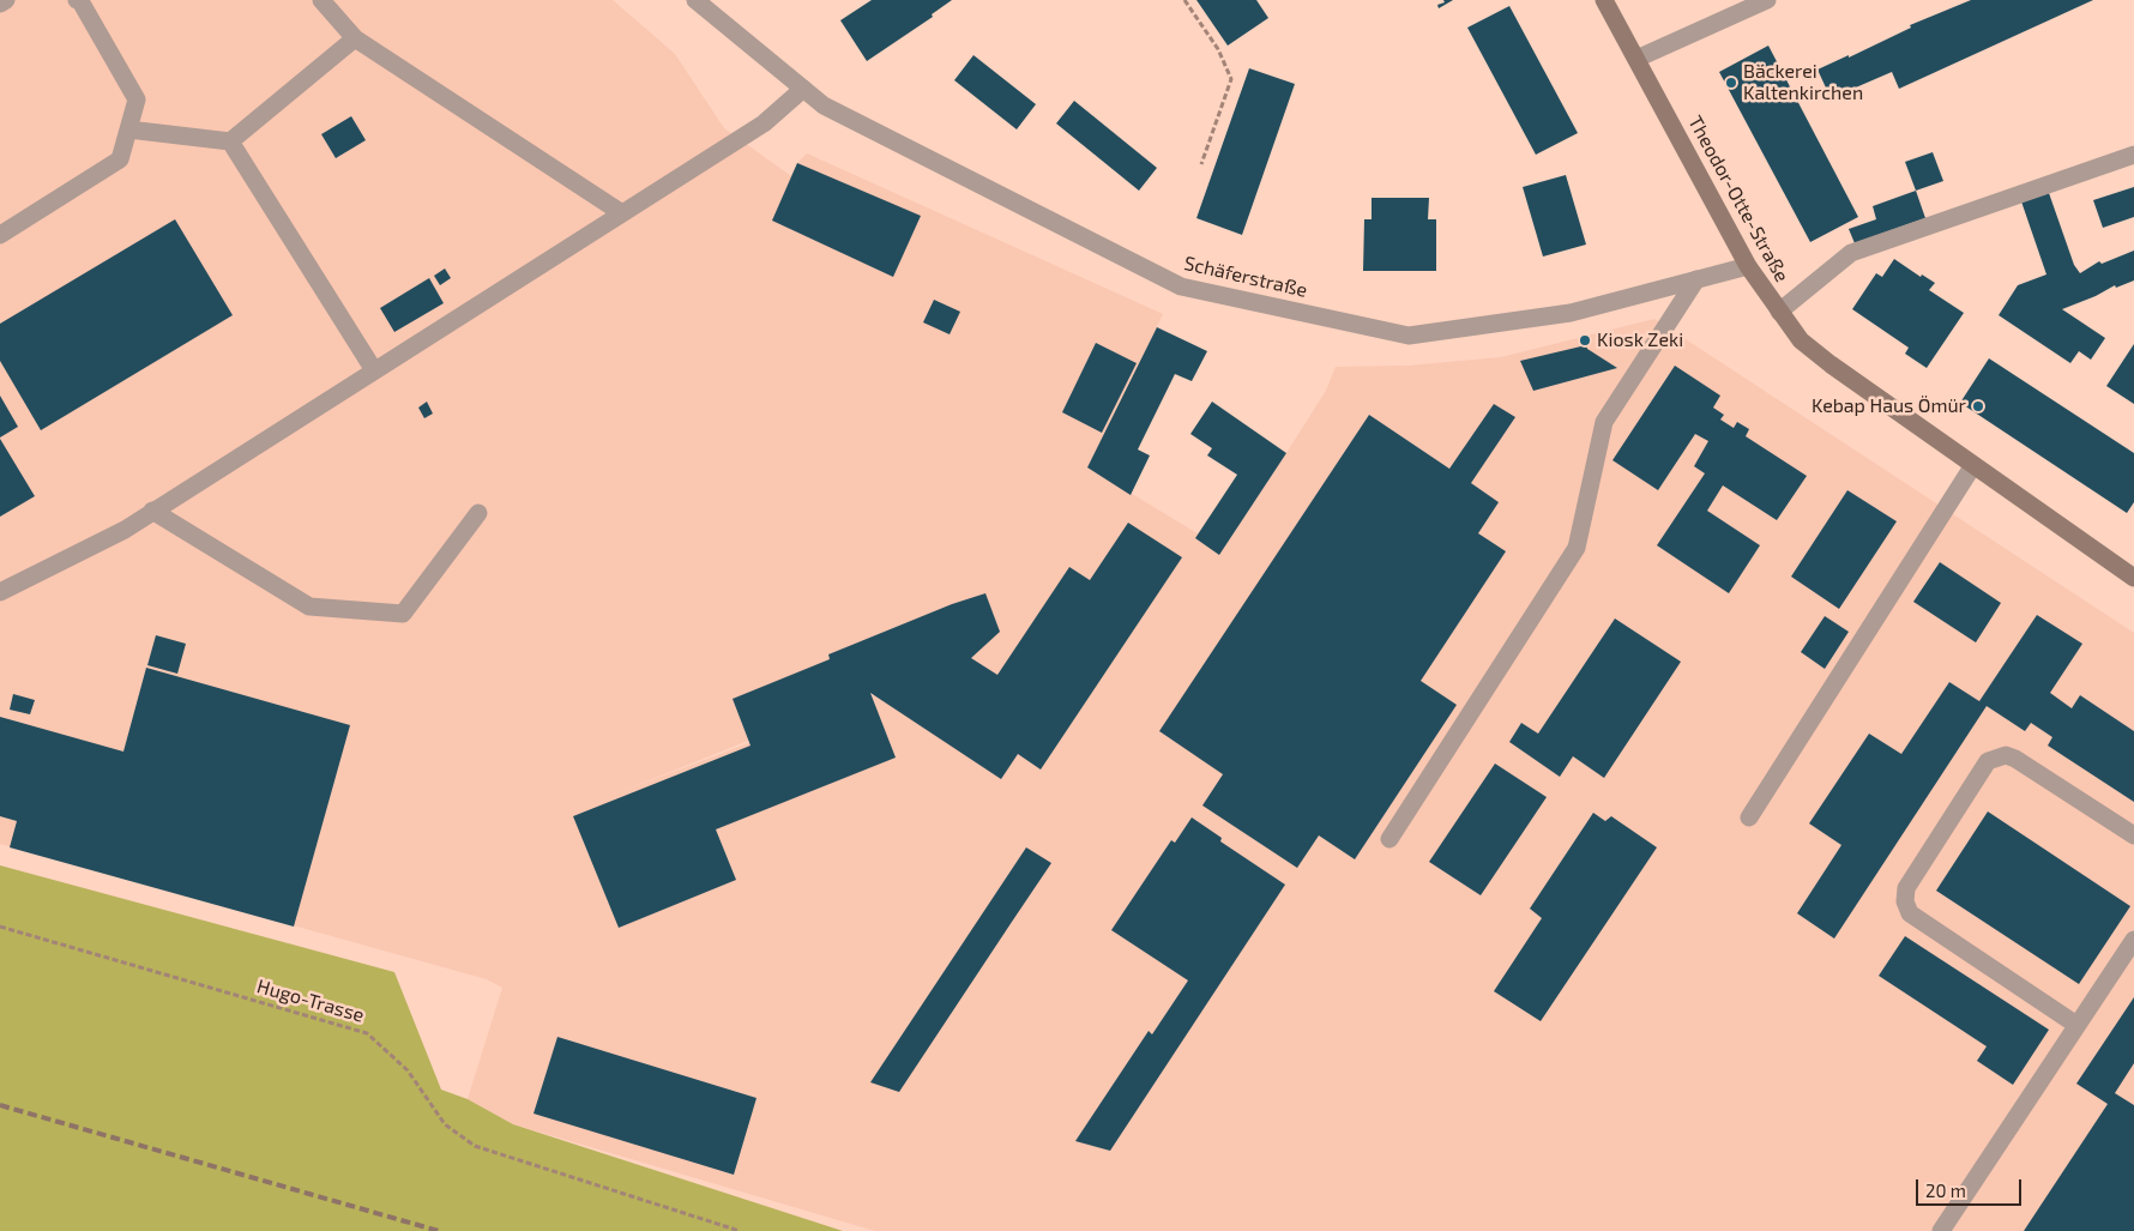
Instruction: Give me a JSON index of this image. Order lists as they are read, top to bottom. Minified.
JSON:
{"streets":{"street":["Theodor-Otte-Straße","Schäferstraße"],"path":["Hugo-Trasse"]},"crossings":[["Theodor-Otte-Straße","Schäferstraße"]],"places":["Bäckerei Kaltenkirchen","Kiosk Zeki","Kebap Haus Ömür"],"scale_bar":"20 m"}
